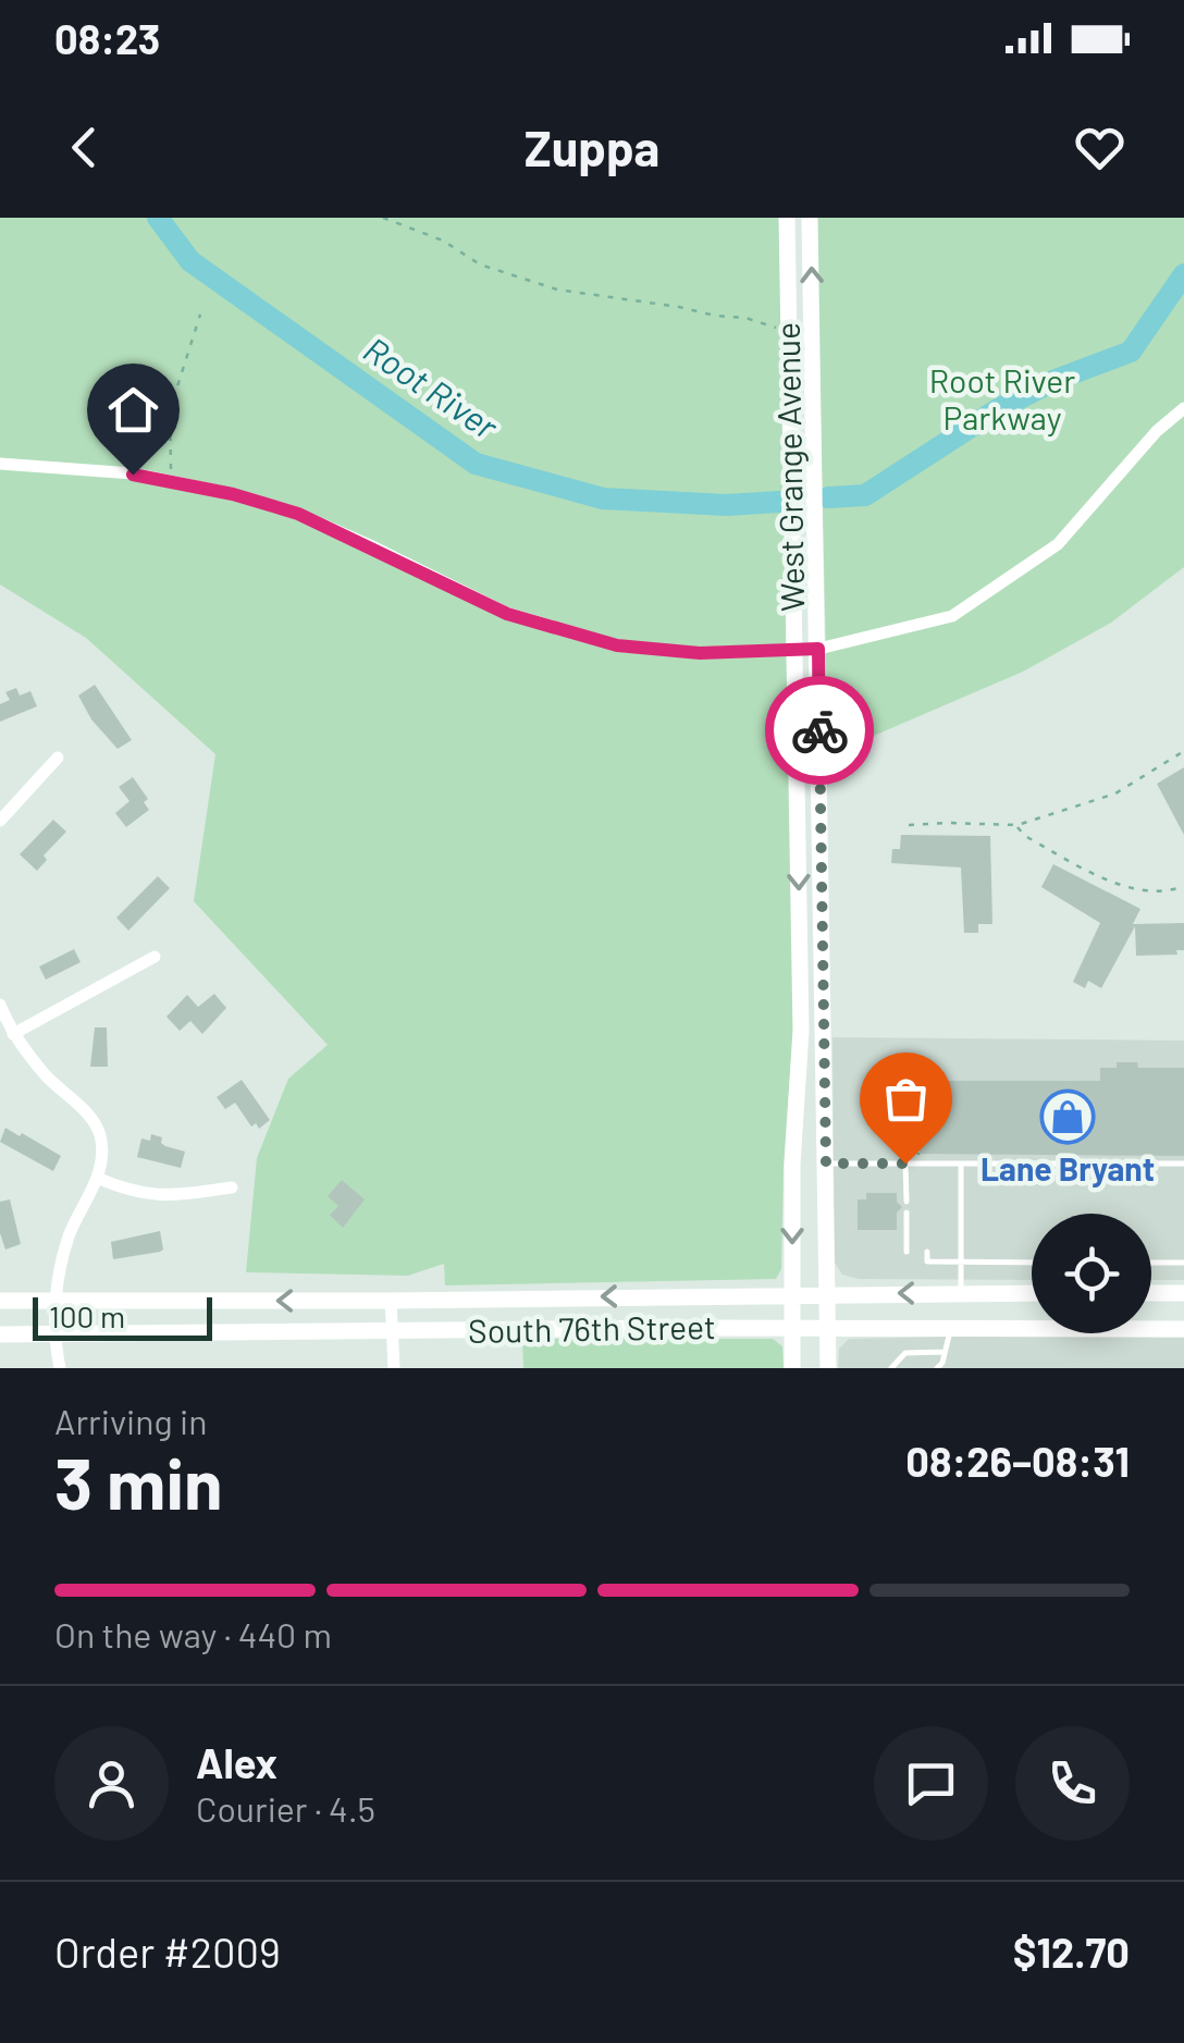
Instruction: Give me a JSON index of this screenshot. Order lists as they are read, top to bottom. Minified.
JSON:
{"streets":{"street":["West Grange Avenue","South 76th Street"]},"crossings":[["West Grange Avenue","South 76th Street"]],"water":["Root River"],"parks":["Root River Parkway"],"places":{"shop":["Lane Bryant"]},"scale_bar":"100 m","page":{"status":"08:23","header":"Zuppa","scale":"100 m","heading":["3 min","Arriving in","08:26–08:31"],"panel":["Alex","Courier · 4.5","Order #2009","$12.70"],"bar":"On the way · 440 m"}}
